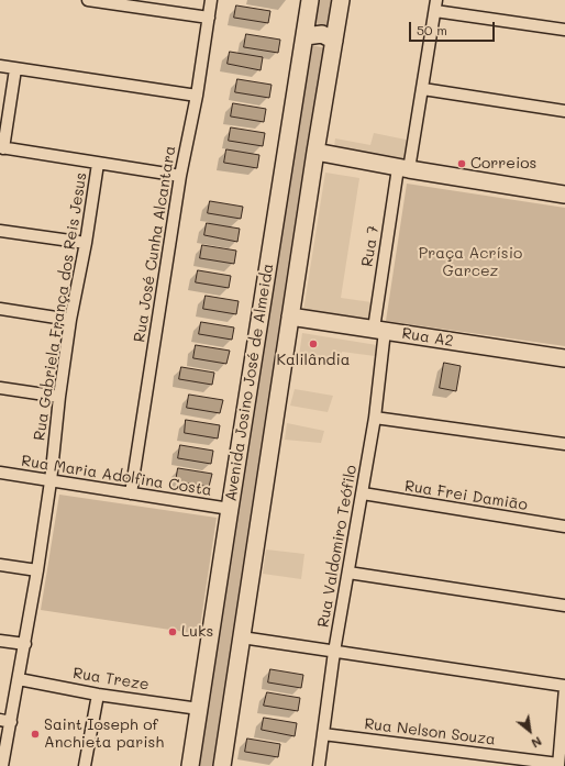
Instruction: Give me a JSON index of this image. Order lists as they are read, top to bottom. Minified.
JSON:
{"streets":{"main road":["Rua A2","Avenida Josino José de Almeida"],"street":["Rua José Cunha Alcantara","Rua 7","Rua Gabriela França dos Reis Jesus","Rua Maria Adolfina Costa","Rua Frei Damião","Rua Valdomiro Teófilo","Rua Treze","Rua Nelson Souza"]},"crossings":[["Rua José Cunha Alcantara","Rua Maria Adolfina Costa"],["Rua 7","Rua A2"],["Rua 7","Rua Valdomiro Teófilo"],["Rua Gabriela França dos Reis Jesus","Rua Maria Adolfina Costa"],["Rua Gabriela França dos Reis Jesus","Rua Treze"],["Rua A2","Avenida Josino José de Almeida"],["Rua A2","Rua Valdomiro Teófilo"],["Avenida Josino José de Almeida","Rua Maria Adolfina Costa"],["Avenida Josino José de Almeida","Rua Treze"],["Rua Frei Damião","Rua Valdomiro Teófilo"],["Rua Valdomiro Teófilo","Rua Nelson Souza"]],"parks":["Praça Acrísio Garcez"],"places":["Correios","Kalilândia","Luks","Saint Ioseph of Anchieta parish"],"scale_bar":"50 m","north":"bottom right"}
